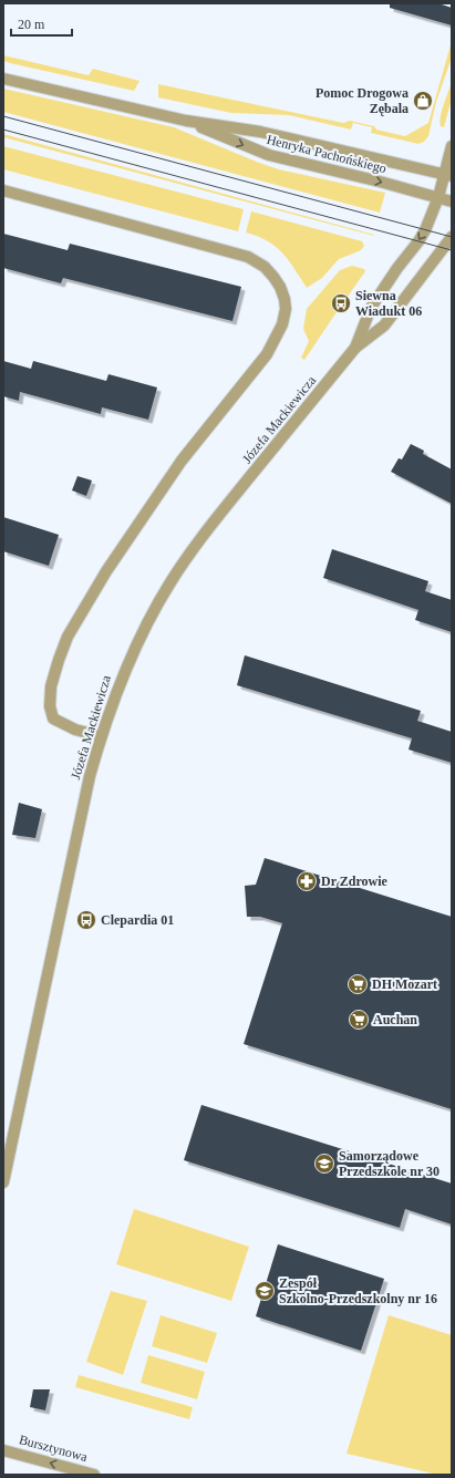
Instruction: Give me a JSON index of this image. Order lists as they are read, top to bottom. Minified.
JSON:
{"streets":{"street":["Henryka Pachońskiego","Józefa Mackiewicza","Bursztynowa"]},"crossings":[["Henryka Pachońskiego","Józefa Mackiewicza"]],"one_way":["Bursztynowa"],"places":{"shop":["Pomoc Drogowa Zębala"],"bus stop":["Siewna Wiadukt 06","Clepardia 01"],"pharmacy":["Dr Zdrowie"],"supermarket":["DH Mozart","Auchan"],"school or university":["Samorządowe Przedszkole nr 30","Zespół Szkolno-Przedszkolny nr 16"]},"scale_bar":"20 m"}
